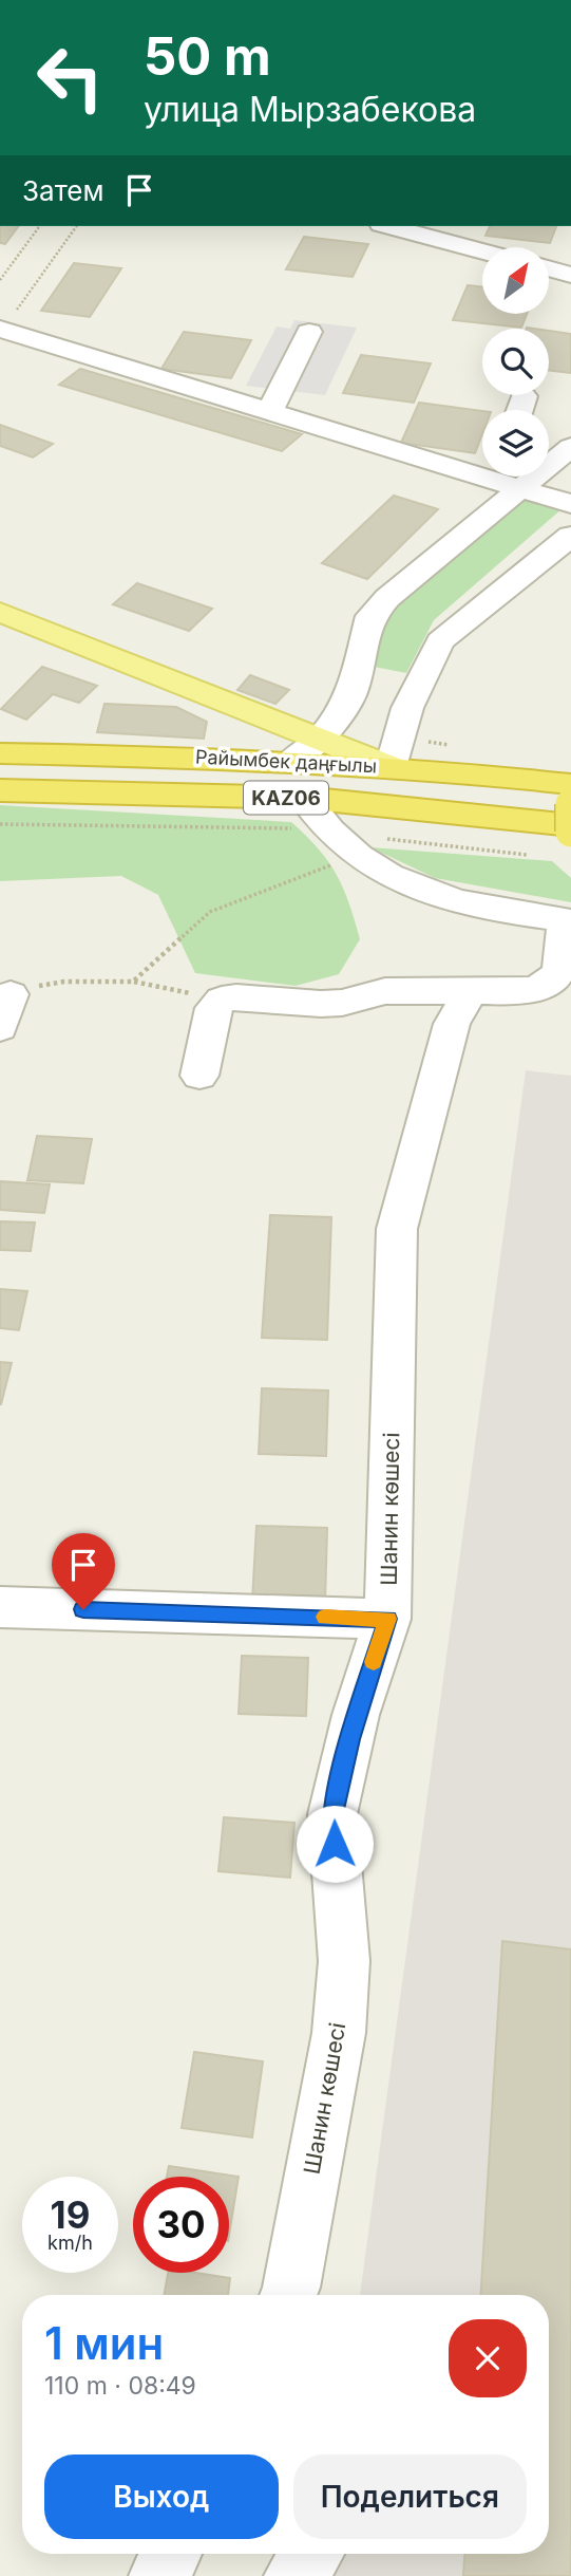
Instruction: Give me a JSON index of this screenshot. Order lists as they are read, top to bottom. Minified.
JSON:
{"streets":{"highway":["Райымбек даңғылы","KАZ06"],"street":["Шанин көшесі"]},"north":"top right","page":{"turn":["50 m","улица Мырзабекова"],"then":"Затем","speed":"19 km/h","limit":"30","heading":["1 мин","110 m · 08:49"],"buttons":["Выход","Поделиться"]}}
